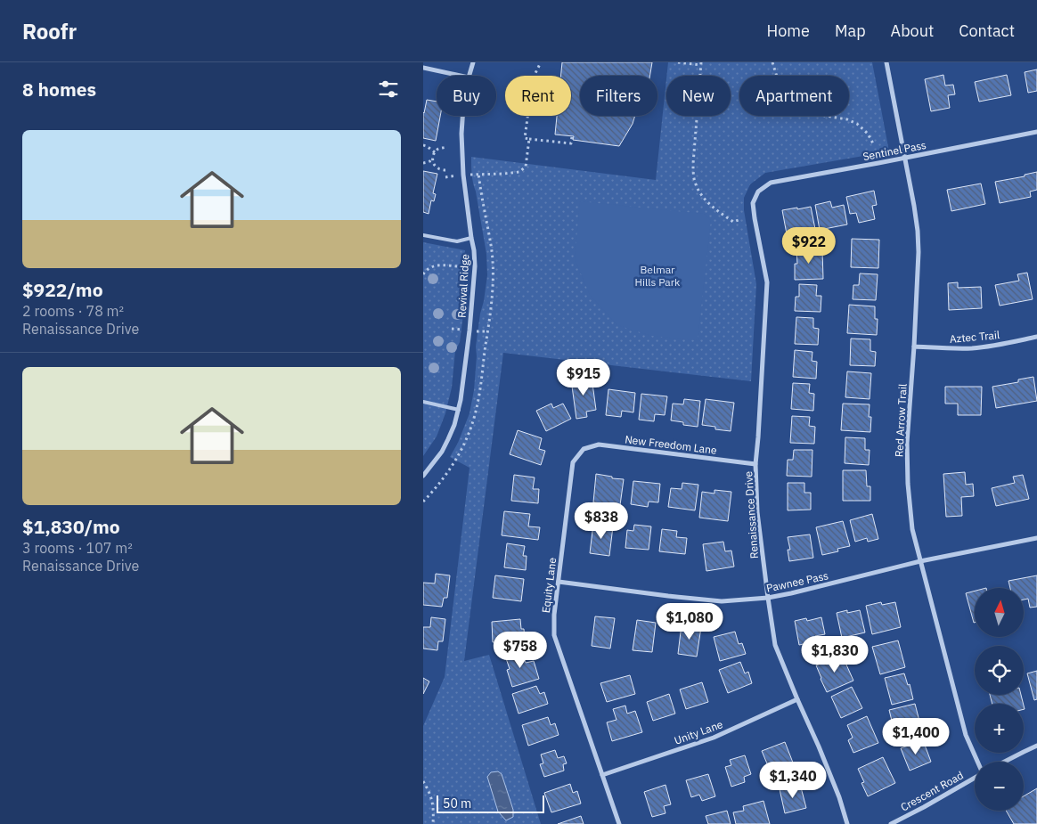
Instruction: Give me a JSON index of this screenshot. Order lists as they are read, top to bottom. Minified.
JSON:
{"streets":{"street":["Sentinel Pass","Revival Ridge","Aztec Trail","Red Arrow Trail","New Freedom Lane","Renaissance Drive","Pawnee Pass","Equity Lane","Unity Lane","Crescent Road"]},"crossings":[["Sentinel Pass","Red Arrow Trail"],["Sentinel Pass","Renaissance Drive"],["Aztec Trail","Red Arrow Trail"],["Red Arrow Trail","Pawnee Pass"],["New Freedom Lane","Renaissance Drive"],["New Freedom Lane","Equity Lane"],["Renaissance Drive","Pawnee Pass"],["Renaissance Drive","Unity Lane"],["Pawnee Pass","Equity Lane"],["Equity Lane","Unity Lane"]],"parks":["Belmar Hills Park"],"scale_bar":"50 m","north":"top","page":{"header":"Roofr","nav":["Home","Map","About","Contact"],"heading":"8 homes","chip":["Buy","Rent","Filters","New","Apartment"],"list":[{"name":"$922/mo","note":"2 rooms · 78 m² · Renaissance Drive"},{"name":"$1,830/mo","note":"3 rooms · 107 m² · Renaissance Drive"}],"price":["$922","$915","$838","$1,080","$758","$1,830","$1,400","$1,340"],"map_buttons":["+","−"],"scale":"50 m"}}
